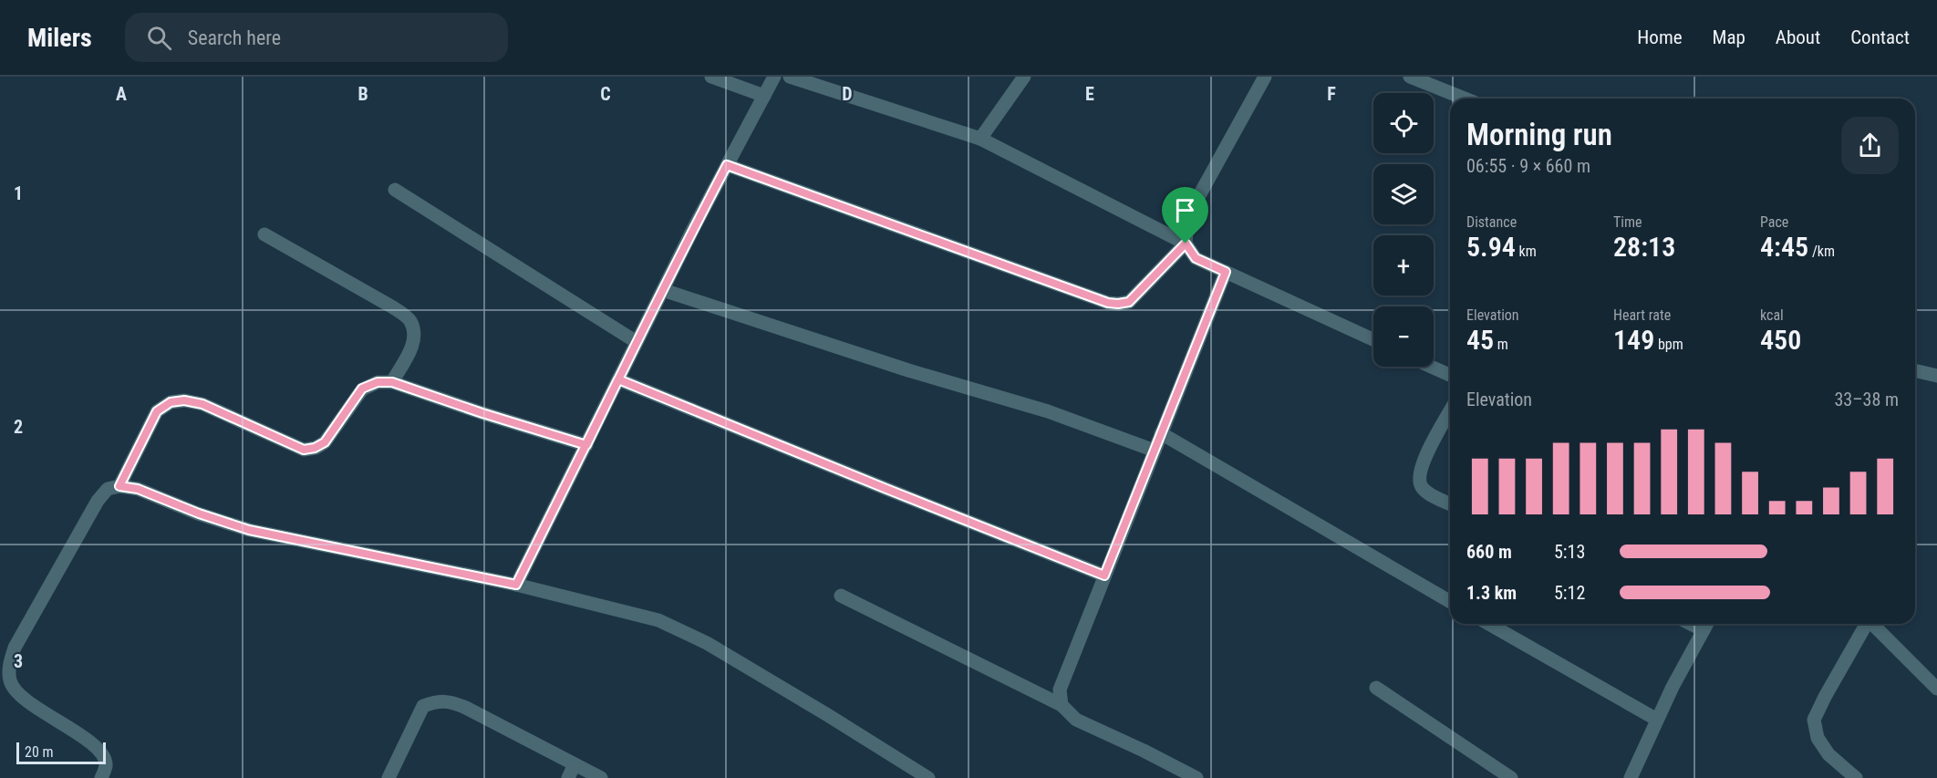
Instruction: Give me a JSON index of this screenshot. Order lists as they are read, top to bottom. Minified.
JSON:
{"scale_bar":"20 m","page":{"header":"Milers","search":"Search here","nav":["Home","Map","About","Contact"],"map_buttons":["+","−"],"heading":["Morning run","06:55 · 9 × 660 m"],"stats":[["Distance","5.94 km"],["Time","28:13"],["Pace","4:45 /km"],["Elevation","45 m"],["Heart rate","149 bpm"],["kcal","450"]],"chart":["Elevation","33–38 m"],"list":[{"name":"660 m","note":"5:13"},{"name":"1.3 km","note":"5:12"}],"scale":"20 m"},"grid":{"columns":["A","B","C","D","E","F"],"rows":["1","2","3"]}}
